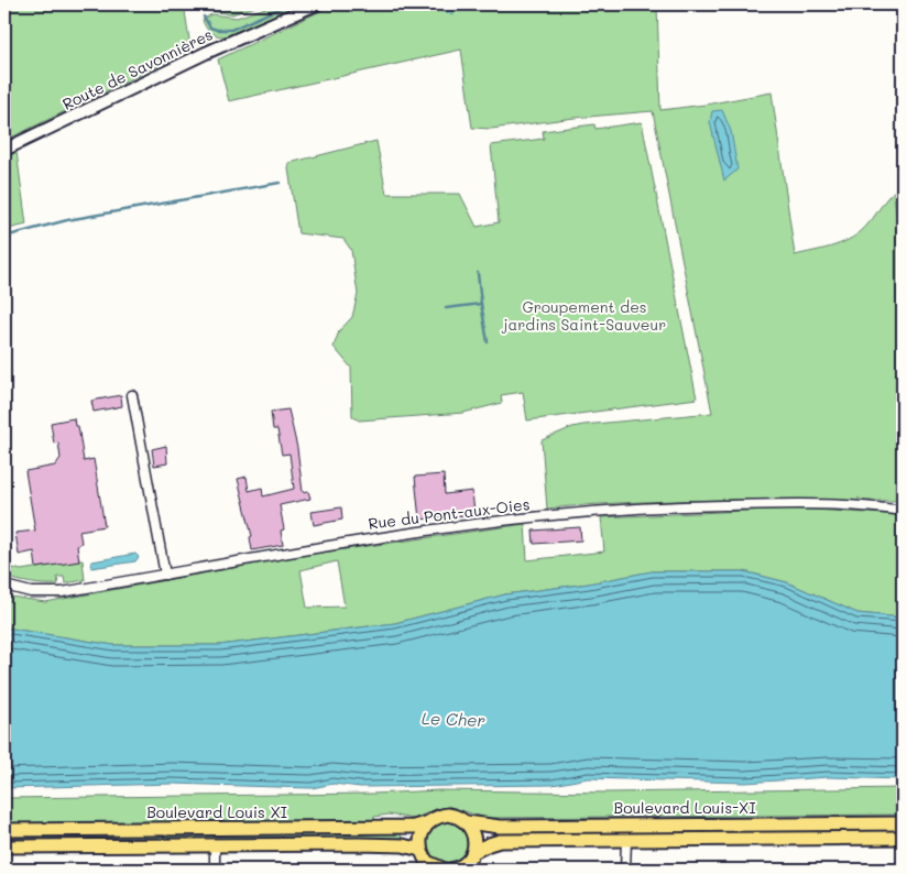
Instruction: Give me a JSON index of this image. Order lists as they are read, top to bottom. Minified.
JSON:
{"streets":{"main road":["Route de Savonnières","Boulevard Louis-XI","Boulevard Louis XI"],"street":["Rue du Pont-aux-Oies"]},"crossings":[["Boulevard Louis-XI","Boulevard Louis XI"]],"water":["Le Cher"],"parks":["Groupement des jardins Saint-Sauveur"]}
